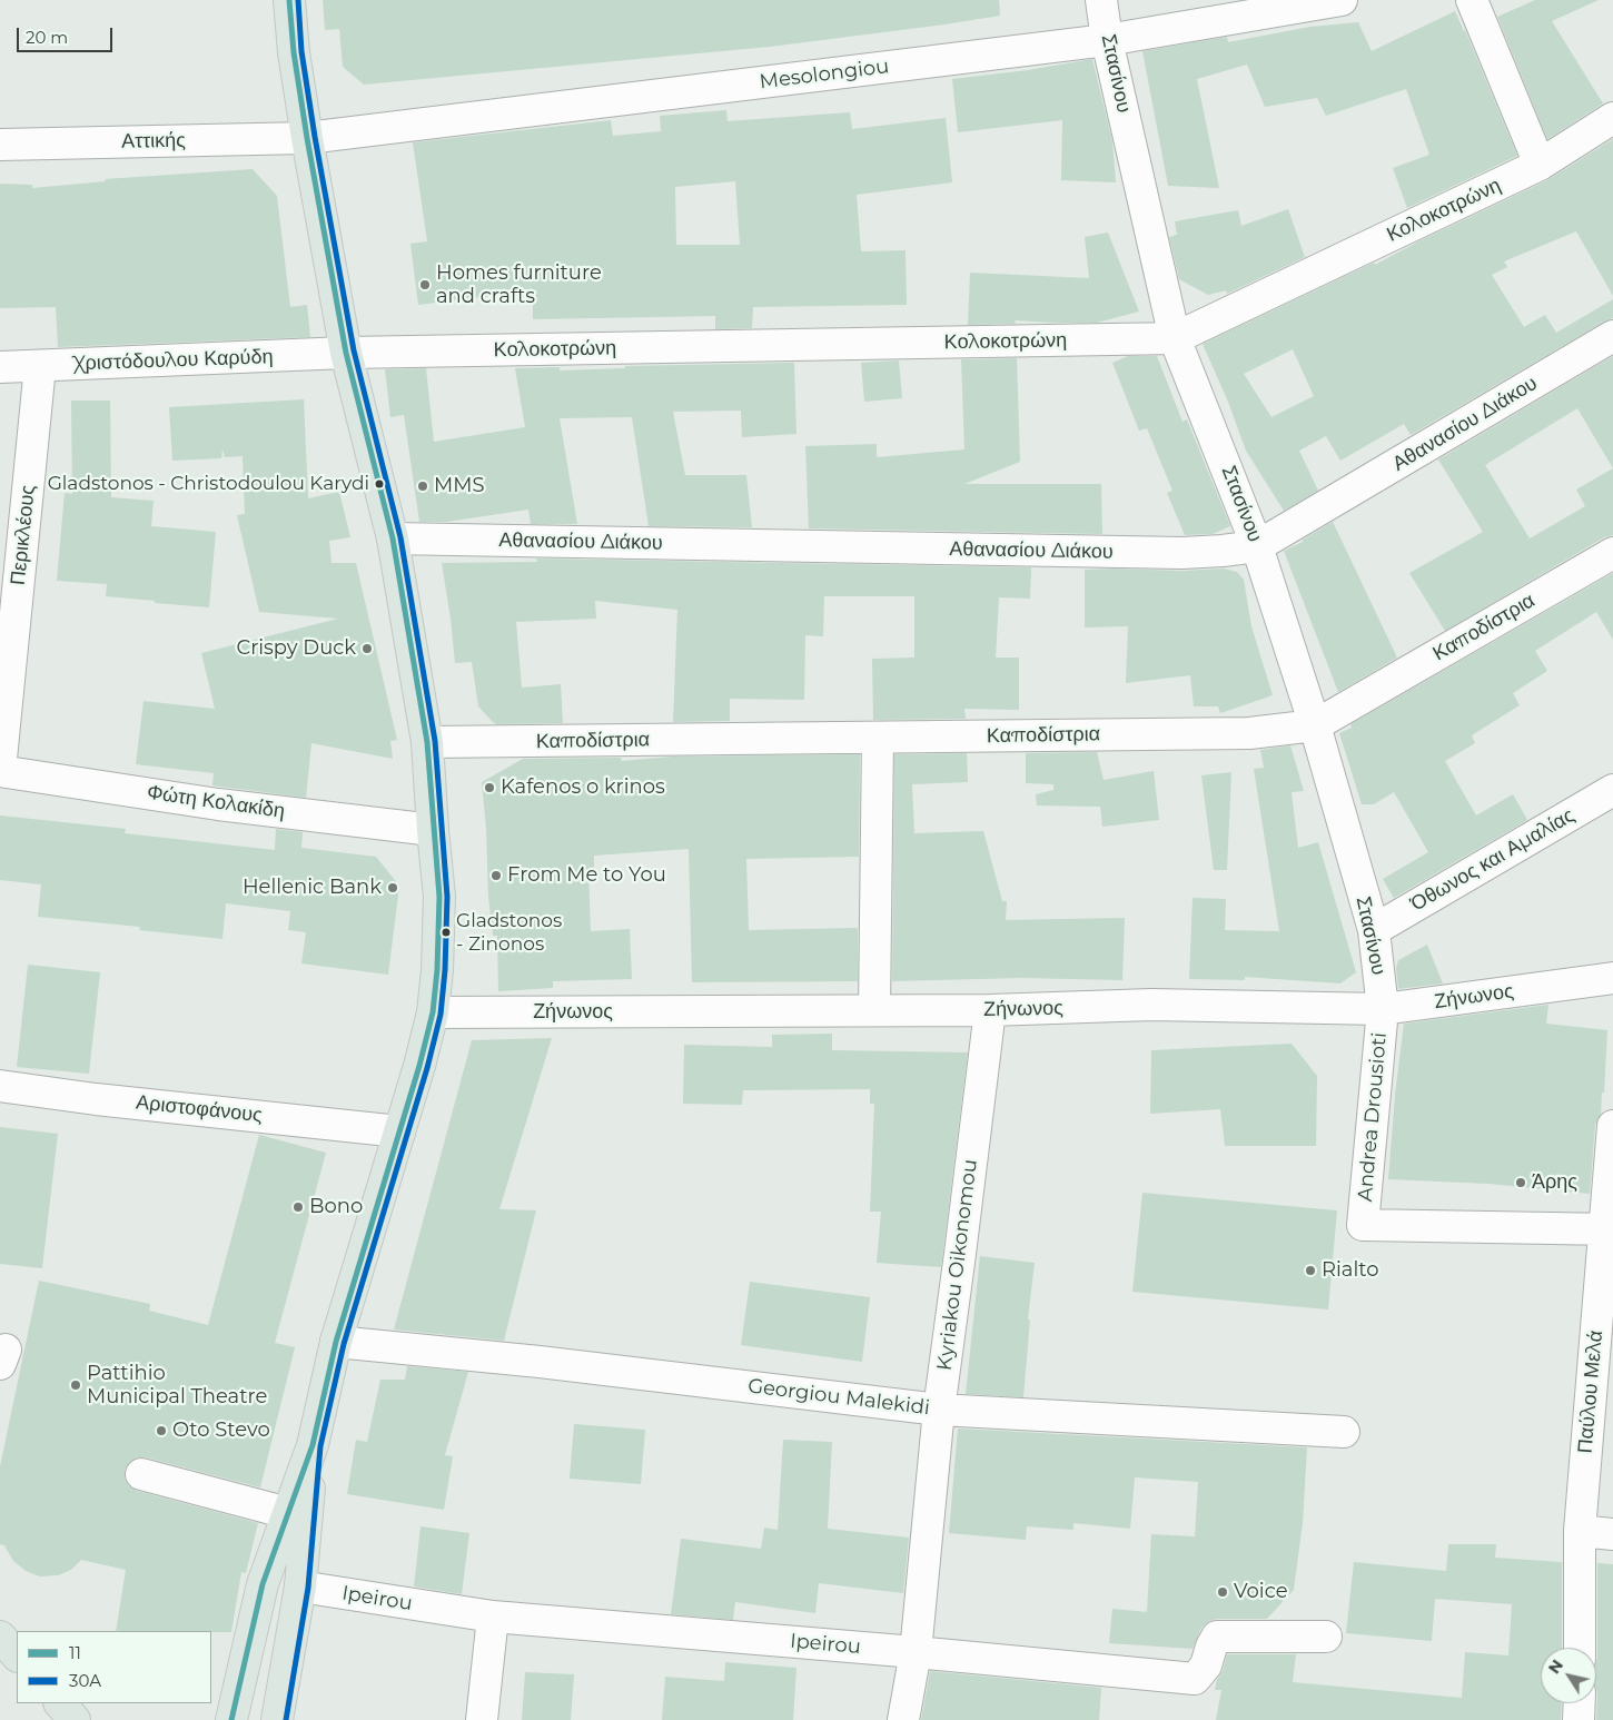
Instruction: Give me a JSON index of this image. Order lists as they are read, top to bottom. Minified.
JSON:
{"streets":{"street":["Στασίνου","Mesolongiou","Αττικής","Κολοκοτρώνη","Χριστόδουλου Καρύδη","Αθανασίου Διάκου","Περικλέους","Καποδίστρια","Φώτη Κολακίδη","Όθωνος και Αμαλίας","Ζήνωνος","Αριστοφάνους","Andrea Drousioti","Kyriakou Oikonomou","Παύλου Μελά","Georgiou Malekidi","Ipeirou"]},"crossings":[["Στασίνου","Mesolongiou"],["Στασίνου","Κολοκοτρώνη"],["Στασίνου","Αθανασίου Διάκου"],["Στασίνου","Καποδίστρια"],["Στασίνου","Όθωνος και Αμαλίας"],["Στασίνου","Ζήνωνος"],["Στασίνου","Andrea Drousioti"],["Mesolongiou","Αττικής"],["Κολοκοτρώνη","Χριστόδουλου Καρύδη"],["Χριστόδουλου Καρύδη","Περικλέους"],["Περικλέους","Φώτη Κολακίδη"],["Ζήνωνος","Andrea Drousioti"],["Ζήνωνος","Kyriakou Oikonomou"],["Andrea Drousioti","Παύλου Μελά"],["Kyriakou Oikonomou","Georgiou Malekidi"],["Kyriakou Oikonomou","Ipeirou"]],"places":["Homes furniture and crafts","Gladstonos - Christodoulou Karydi","MMS","Crispy Duck","Kafenos o krinos","From Me to You","Hellenic Bank","Gladstonos - Zinonos","Άρης","Bono","Rialto","Pattihio Municipal Theatre","Oto Stevo","Voice"],"lines":["transit line 11","transit line 30A"],"legend":["11","30A"],"scale_bar":"20 m","north":"top left"}
